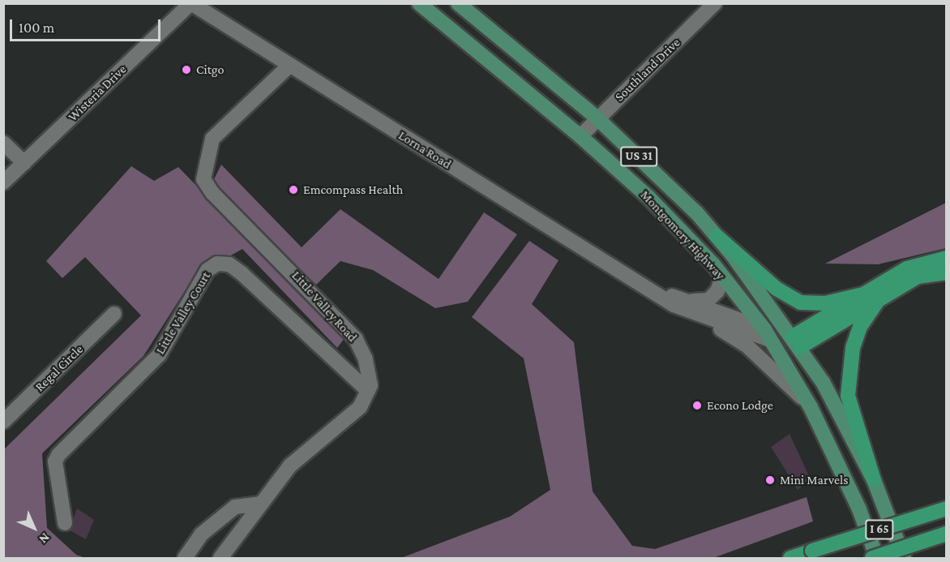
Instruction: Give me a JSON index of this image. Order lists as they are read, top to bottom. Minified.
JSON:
{"streets":{"highway":["I 65"],"main road":["US 31","Montgomery Highway"],"street":["Southland Drive","Wisteria Drive","Lorna Road","Little Valley Road","Little Valley Court","Regal Circle"]},"crossings":[["Southland Drive","Montgomery Highway"],["Wisteria Drive","Lorna Road"],["Lorna Road","Montgomery Highway"],["Lorna Road","Little Valley Road"],["Little Valley Road","Little Valley Court"]],"places":["Citgo","Emcompass Health","Econo Lodge","Mini Marvels"],"scale_bar":"100 m","north":"bottom right"}
